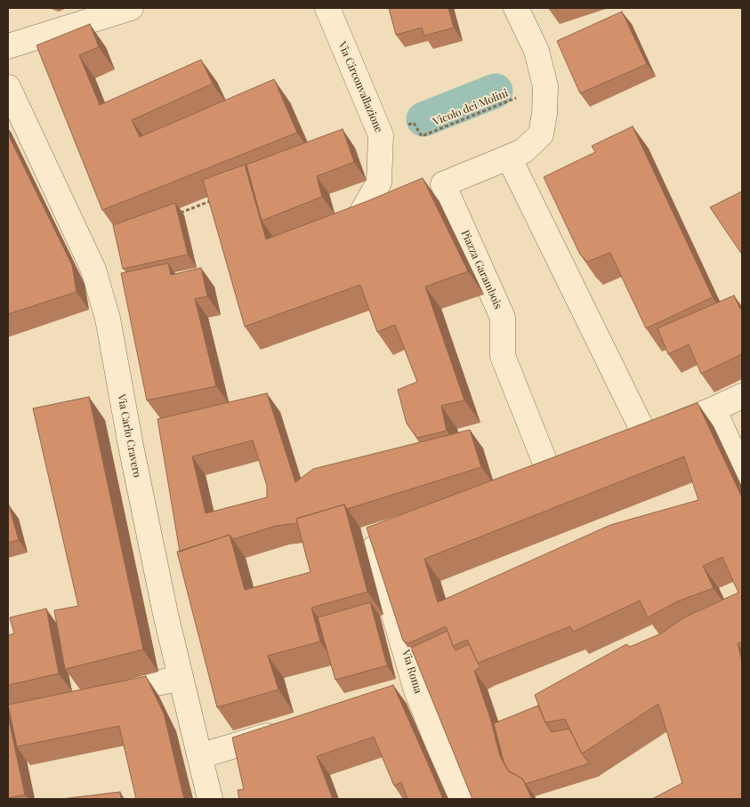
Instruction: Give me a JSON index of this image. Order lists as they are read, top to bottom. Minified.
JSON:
{"streets":{"street":["Via Circonvallazione","Piazza Garambois","Via Carlo Cravero","Via Roma"],"path":["Vicolo dei Molini"]},"crossings":[["Via Circonvallazione","Vicolo dei Molini"],["Vicolo dei Molini","Piazza Garambois"]]}
